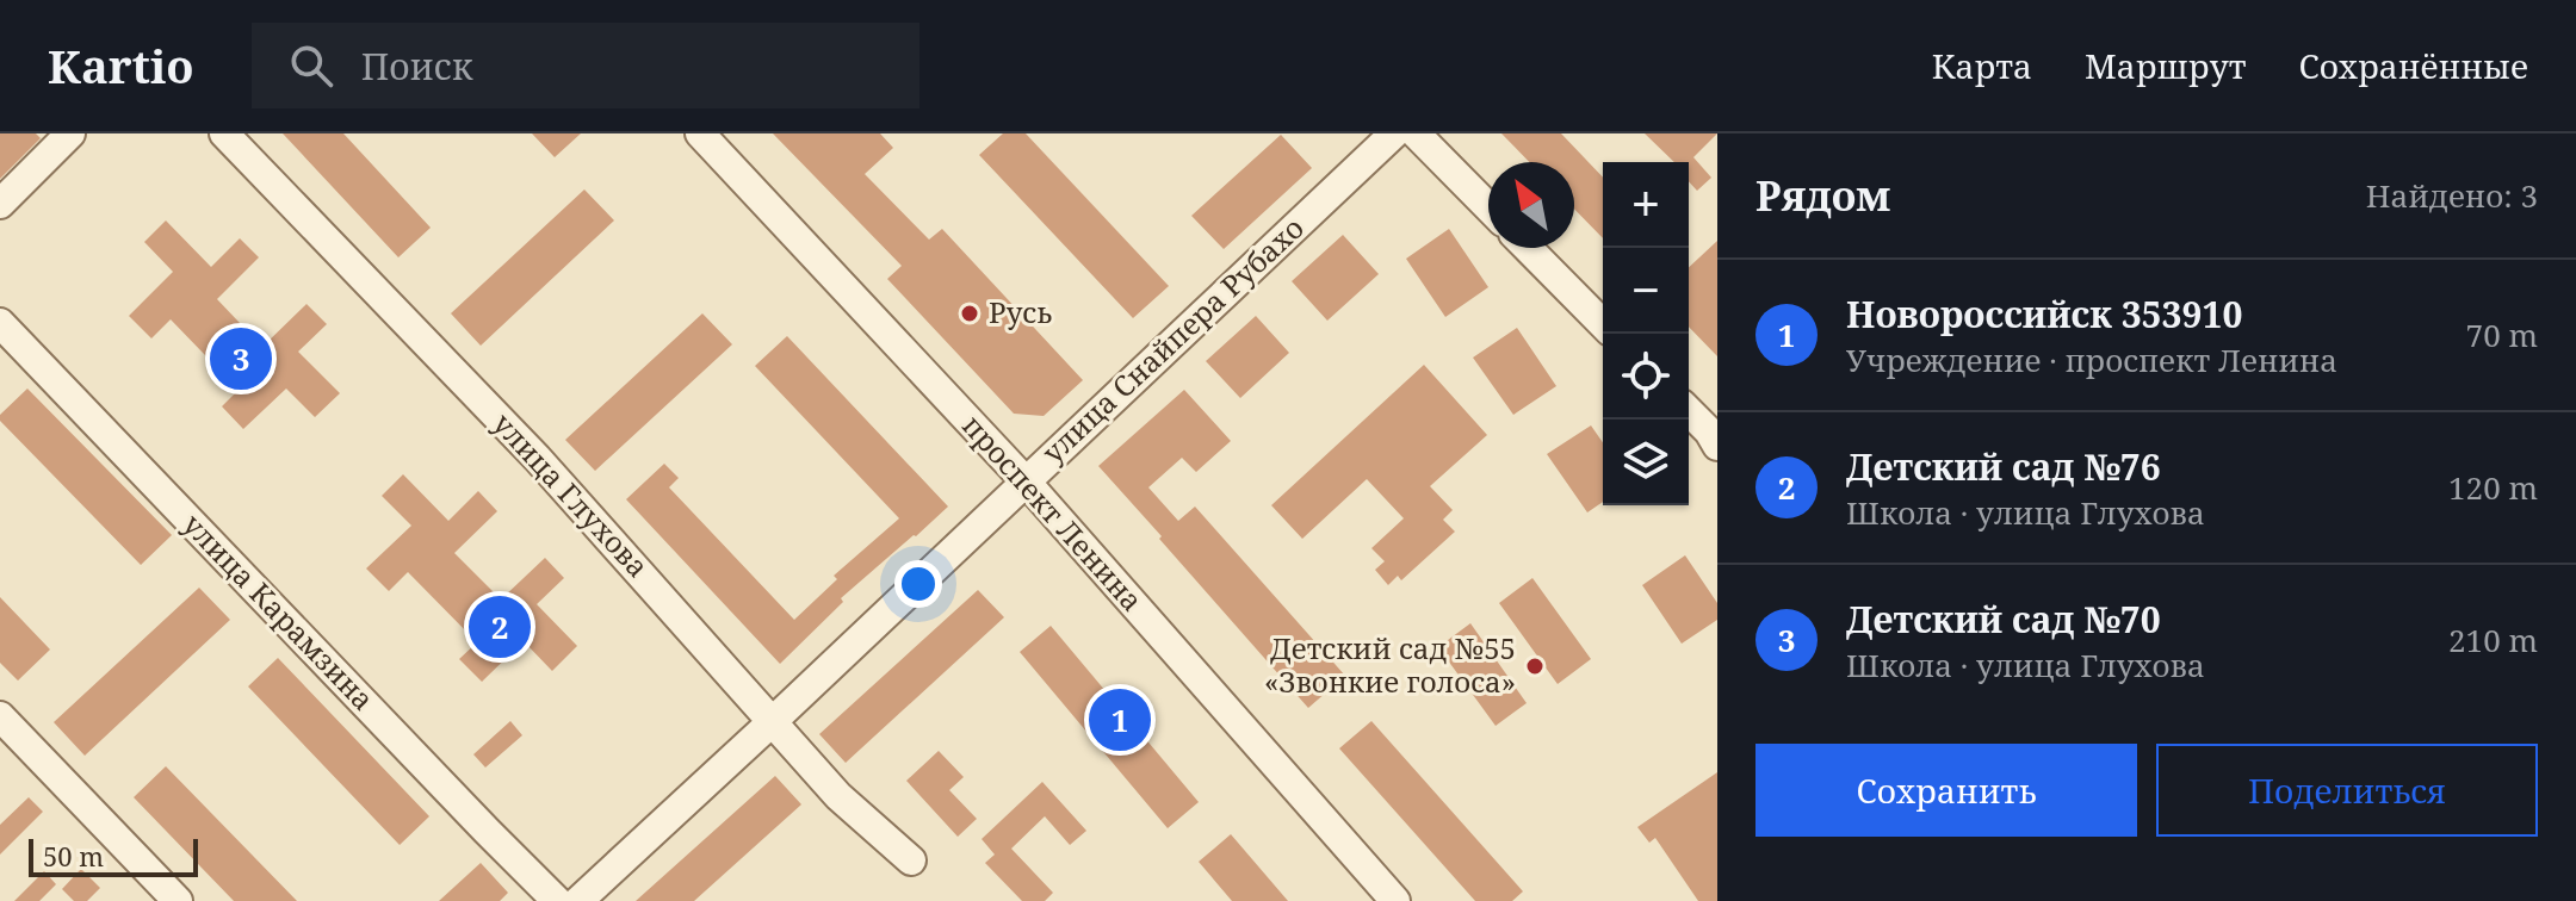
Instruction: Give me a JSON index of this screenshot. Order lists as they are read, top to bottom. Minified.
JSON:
{"streets":{"street":["улица Снайпера Рубахо","улица Глухова","проспект Ленина","улица Карамзина"]},"crossings":[["улица Снайпера Рубахо","улица Глухова"],["улица Снайпера Рубахо","проспект Ленина"]],"places":["Русь","Детский сад №55 «Звонкие голоса»"],"scale_bar":"50 m","north":"top left","page":{"header":"Kartio","search":"Поиск","nav":["Карта","Маршрут","Сохранённые"],"heading":["Рядом","Найдено: 3"],"map_buttons":["+","−"],"list":[{"mark":"1","name":"Новороссийск 353910","note":"Учреждение · проспект Ленина","value":"70 m"},{"mark":"2","name":"Детский сад №76","note":"Школа · улица Глухова","value":"120 m"},{"mark":"3","name":"Детский сад №70","note":"Школа · улица Глухова","value":"210 m"}],"pins":["3","2","1"],"buttons":["Сохранить","Поделиться"],"scale":"50 m"}}
